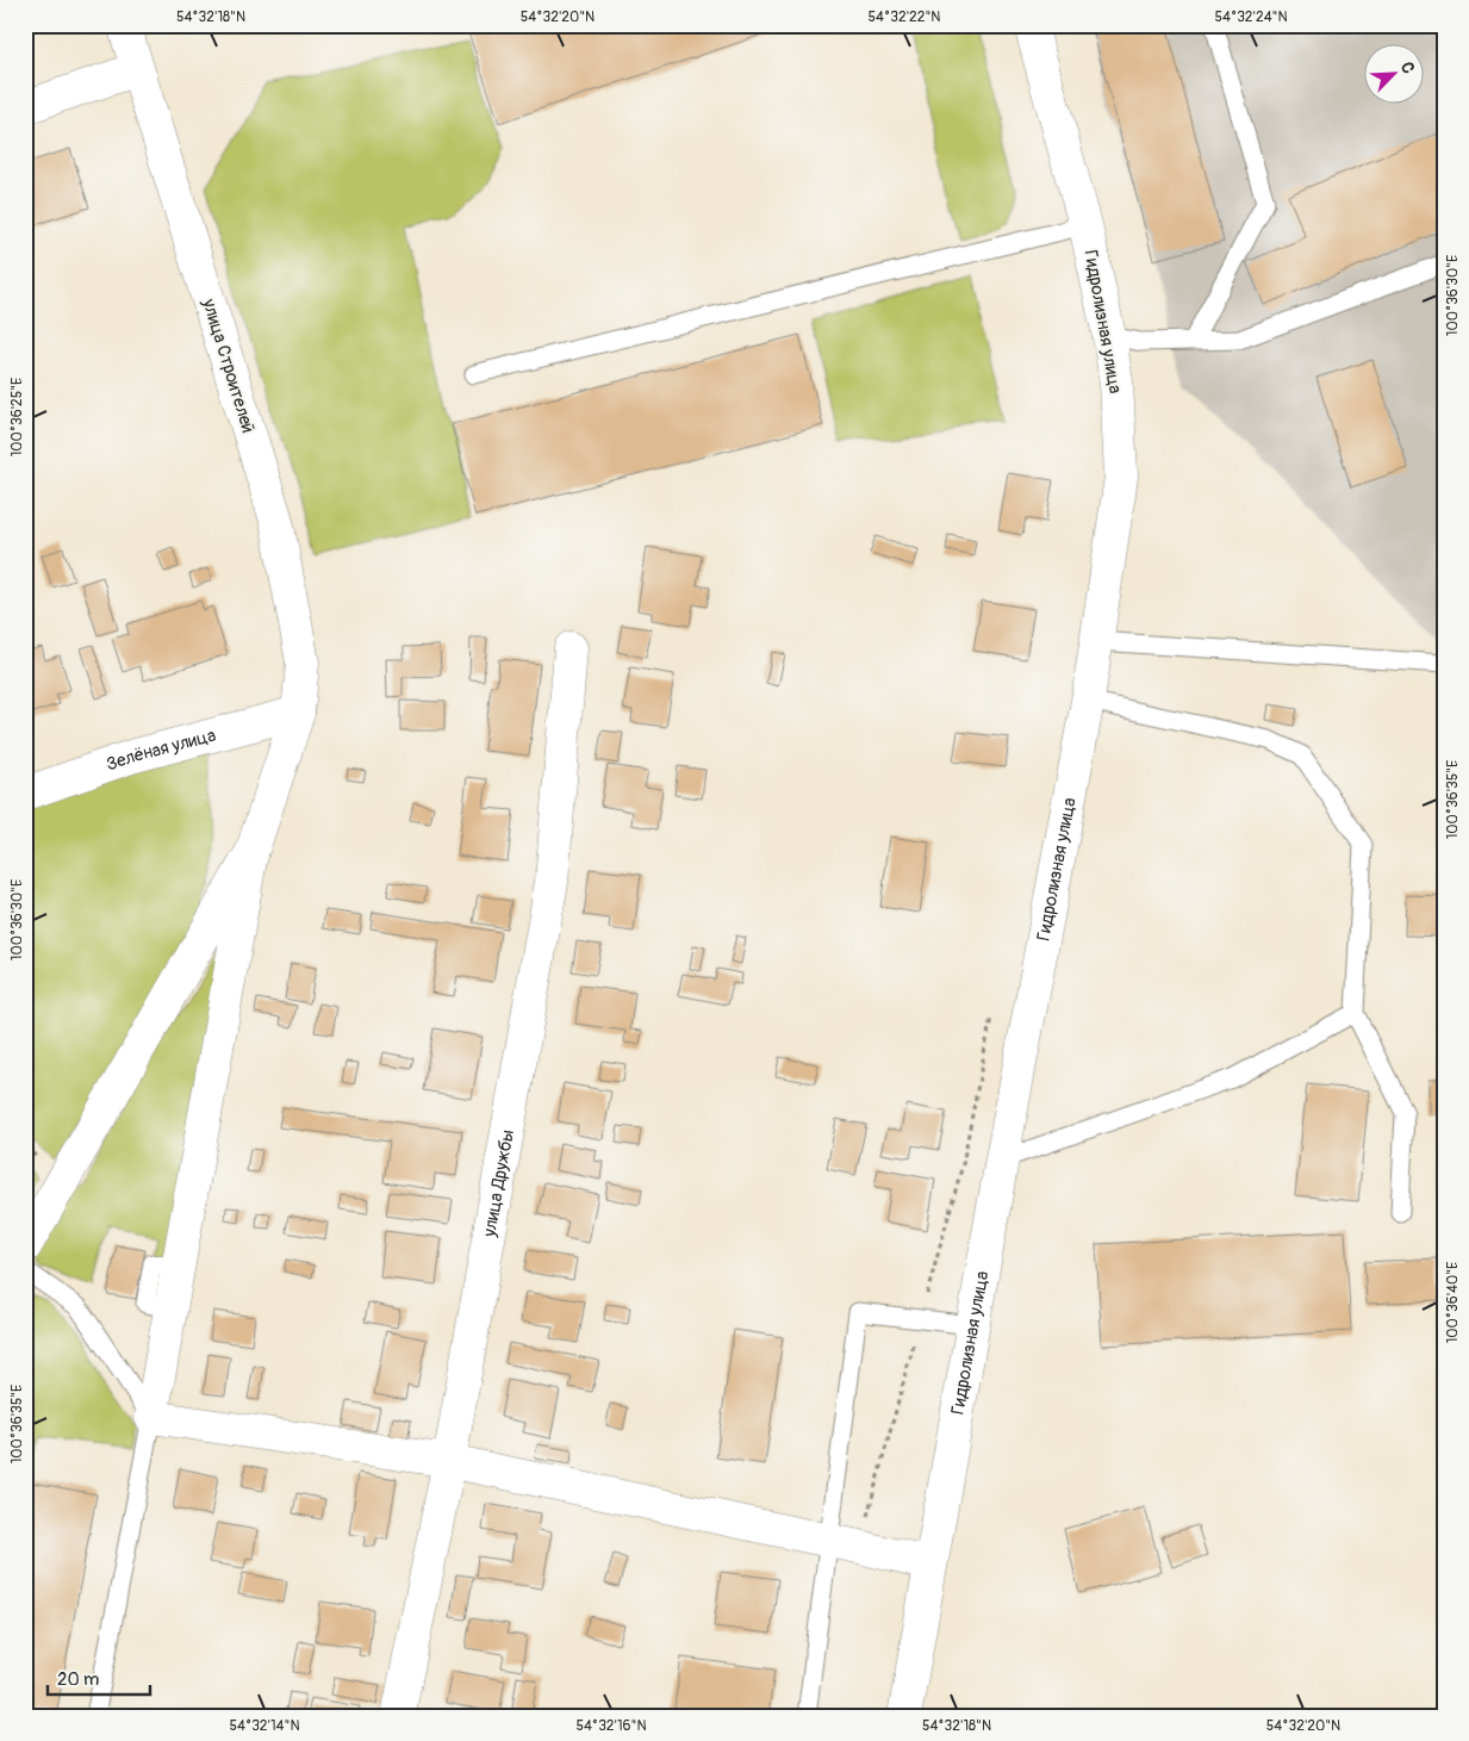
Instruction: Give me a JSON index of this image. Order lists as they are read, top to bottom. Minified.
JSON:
{"streets":{"main road":["Гидролизная улица","улица Строителей","Зелёная улица","улица Дружбы"]},"crossings":[["улица Строителей","Зелёная улица"]],"scale_bar":"20 m","north":"top right","coordinates":["54°32'18\"N","54°32'20\"N","54°32'22\"N","54°32'24\"N","100°36'30\"E","100°36'25\"E","100°36'35\"E","100°36'40\"E","54°32'14\"N","54°32'16\"N"]}
